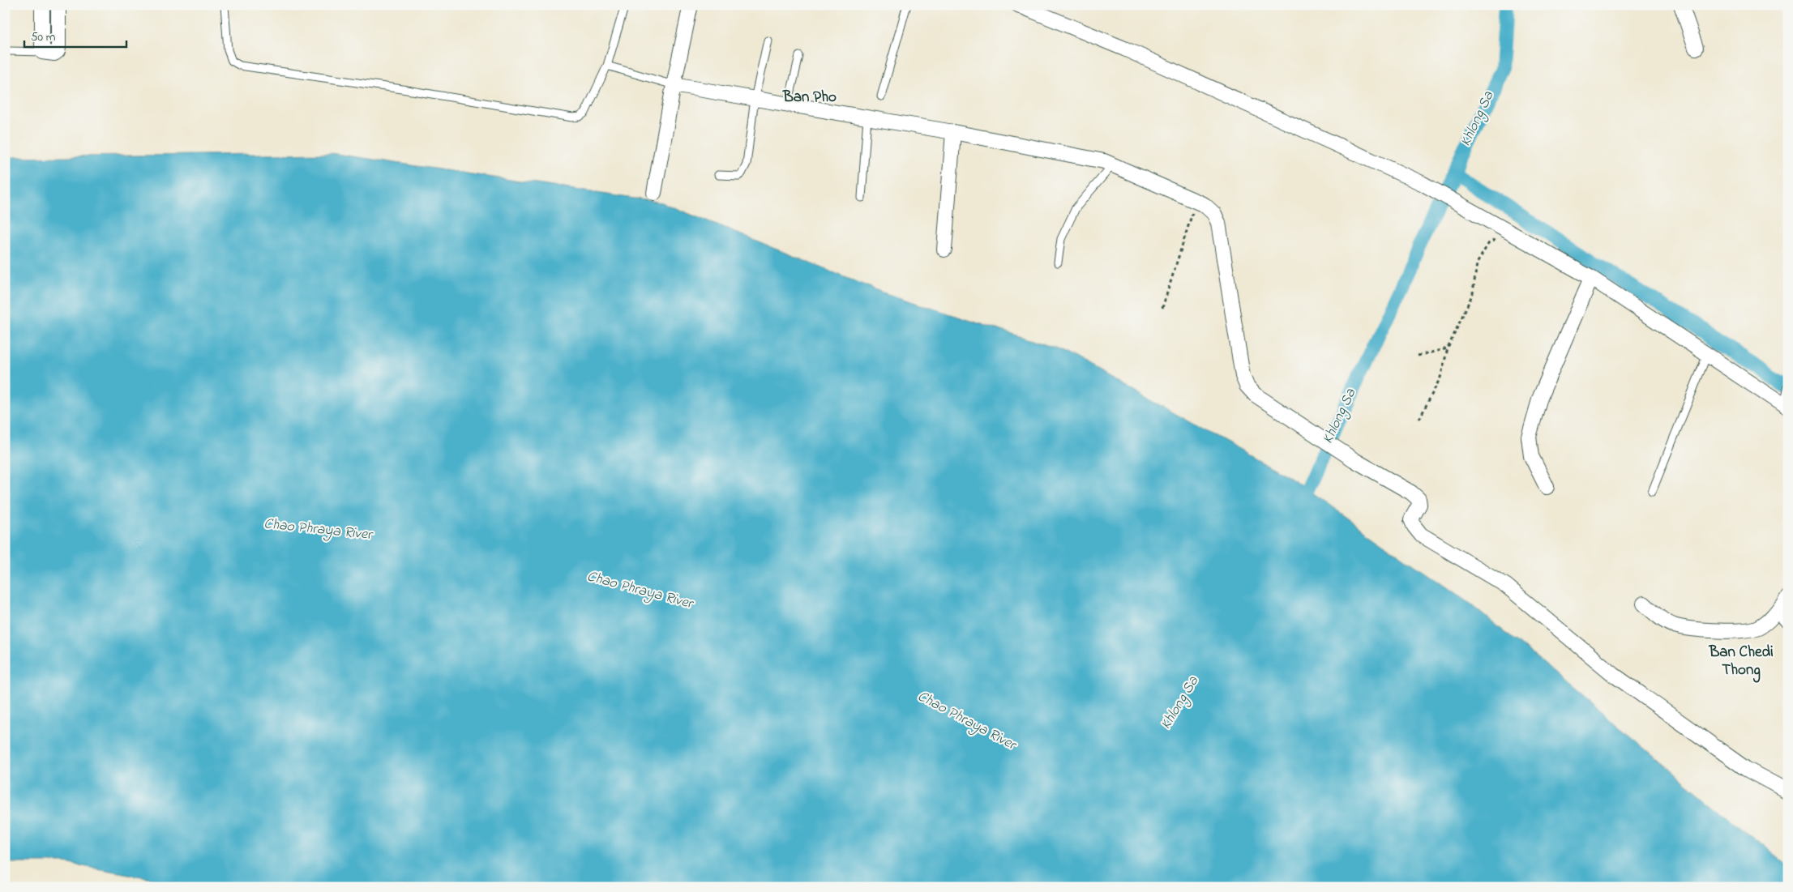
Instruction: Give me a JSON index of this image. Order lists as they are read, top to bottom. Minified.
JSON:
{"districts":["Ban Pho","Ban Chedi Thong"],"water":["Khlong Sa","Chao Phraya River"],"scale_bar":"50 m"}
